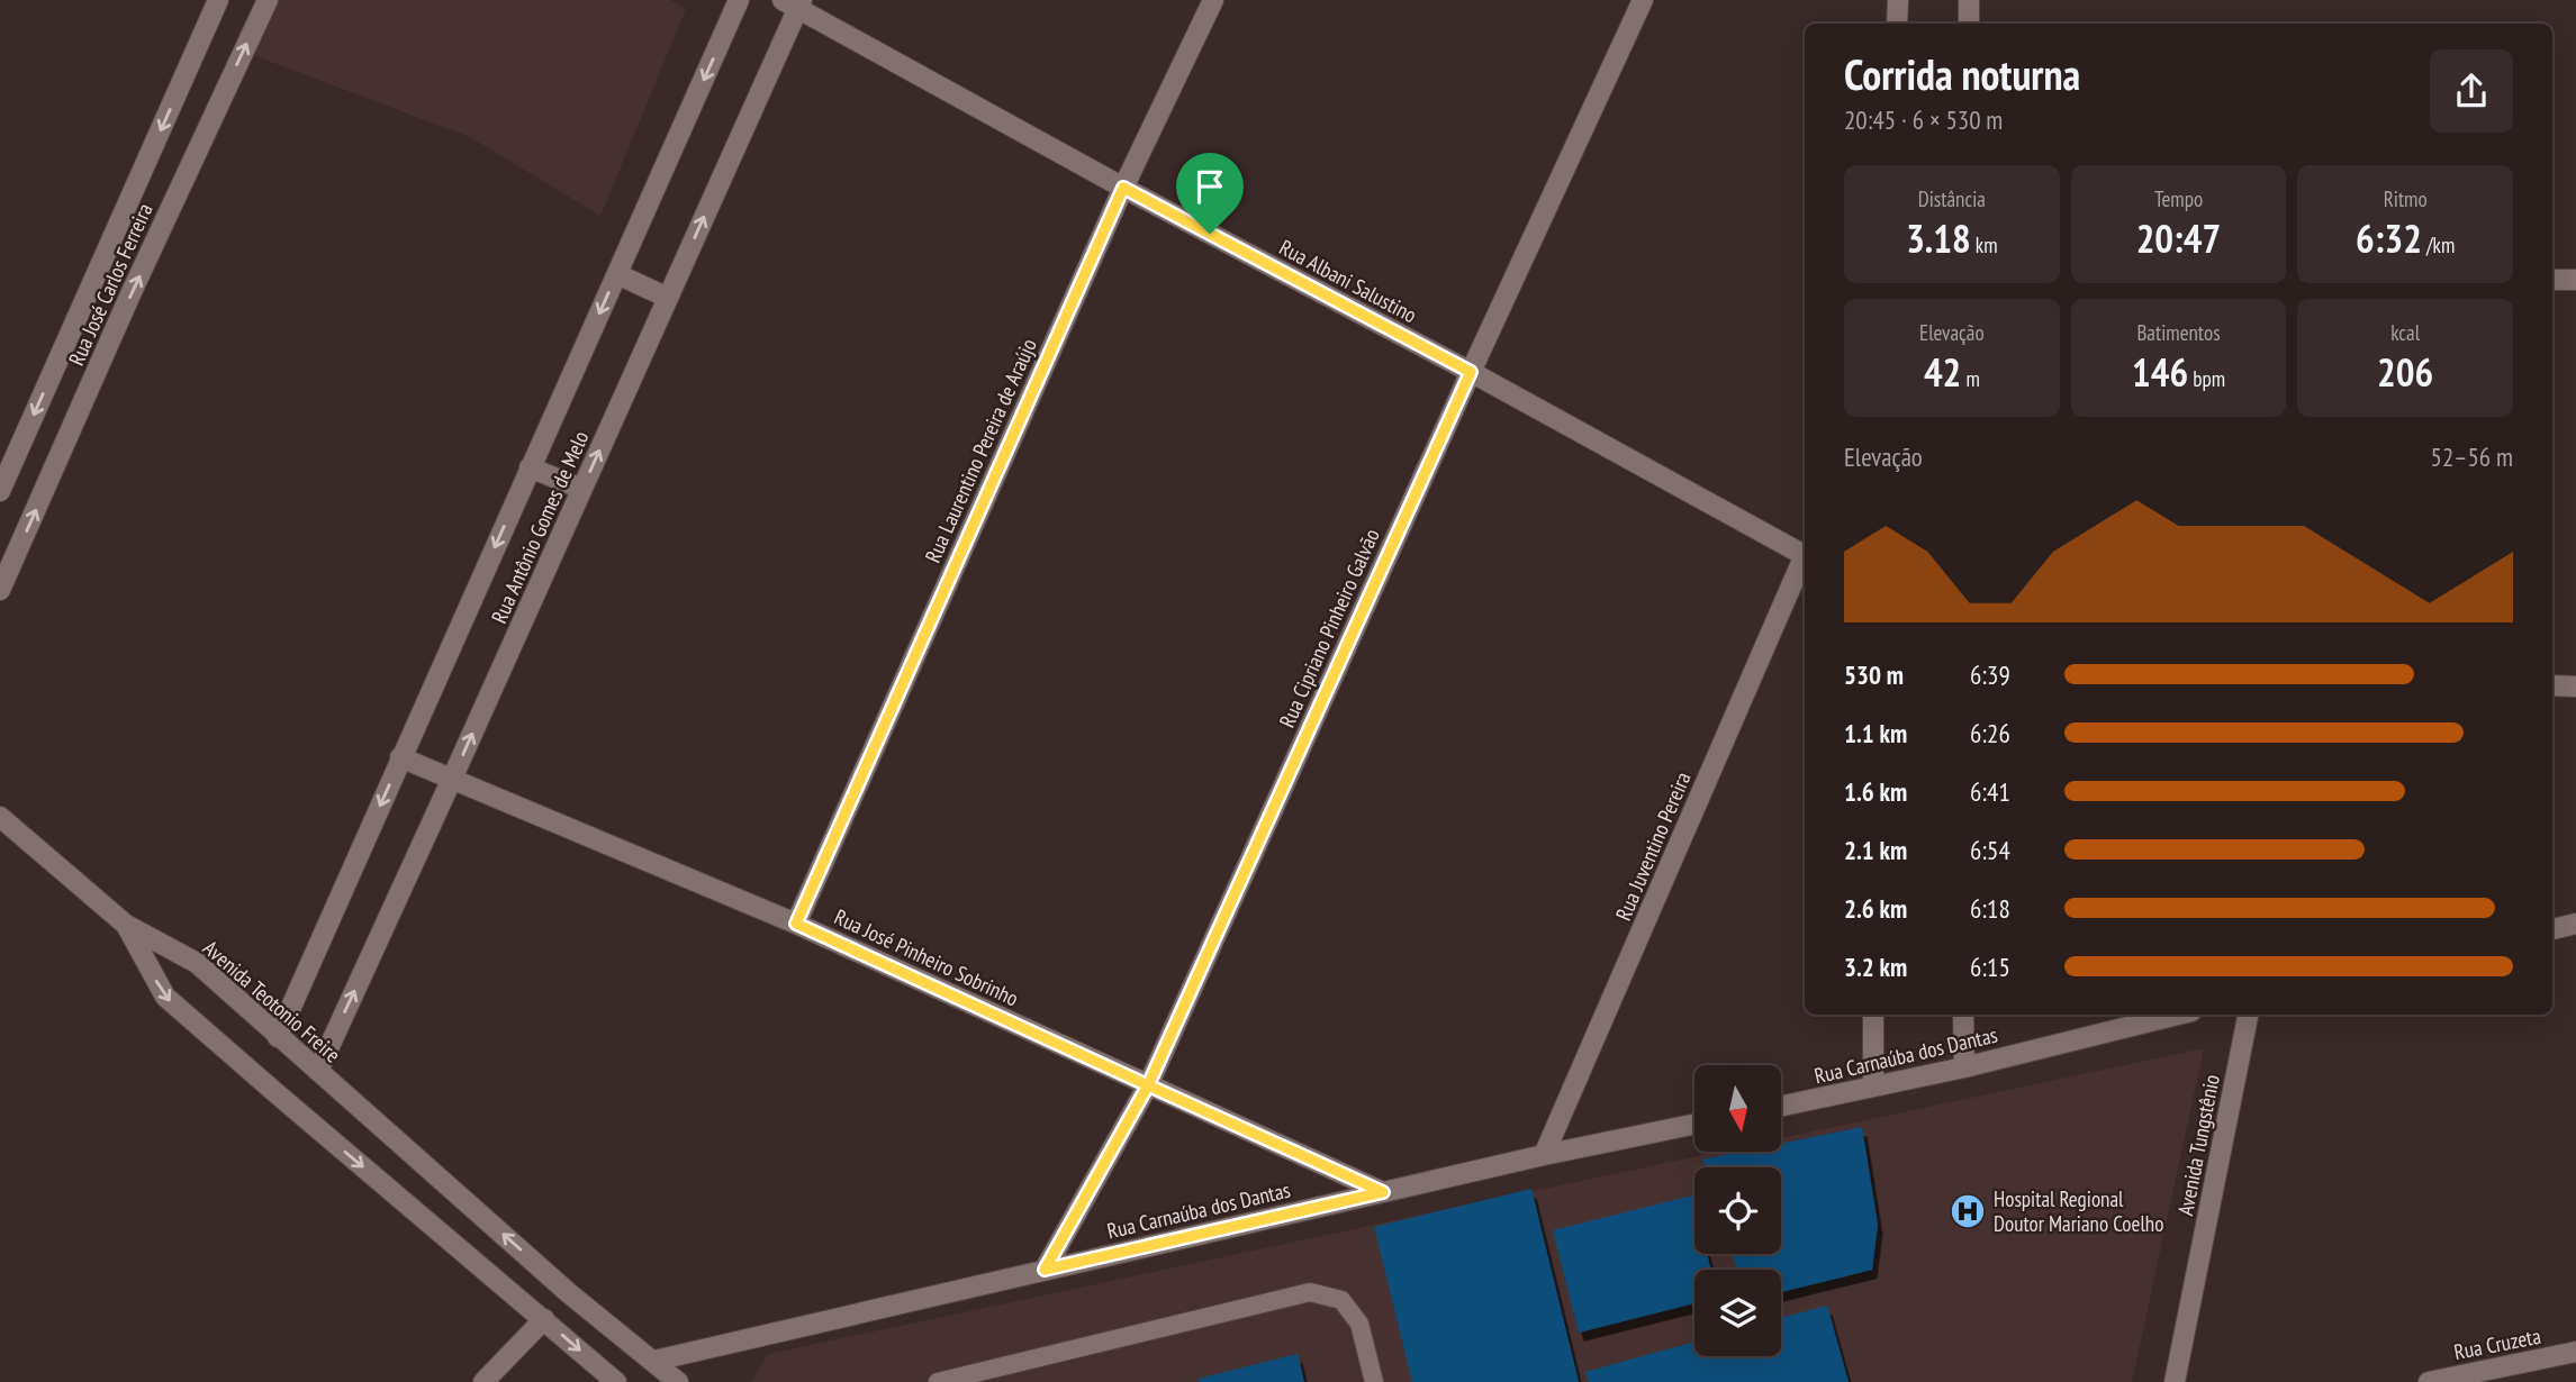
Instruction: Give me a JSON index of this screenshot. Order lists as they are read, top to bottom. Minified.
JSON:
{"streets":{"street":["Rua Albani Salustino","Rua José Carlos Ferreira","Rua Laurentino Pereira de Araújo","Rua Antônio Gomes de Melo","Rua Cipriano Pinheiro Galvão","Rua Juventino Pereira","Rua José Pinheiro Sobrinho","Avenida Teotonio Freire","Rua Carnaúba dos Dantas","Avenida Tungstênio","Rua Cruzeta"]},"crossings":[["Rua Albani Salustino","Rua Laurentino Pereira de Araújo"],["Rua Albani Salustino","Rua Antônio Gomes de Melo"],["Rua Albani Salustino","Rua Cipriano Pinheiro Galvão"],["Rua Laurentino Pereira de Araújo","Rua José Pinheiro Sobrinho"],["Rua Antônio Gomes de Melo","Rua José Pinheiro Sobrinho"],["Rua Antônio Gomes de Melo","Avenida Teotonio Freire"],["Rua Cipriano Pinheiro Galvão","Rua José Pinheiro Sobrinho"],["Rua Cipriano Pinheiro Galvão","Rua Carnaúba dos Dantas"],["Rua Juventino Pereira","Rua Carnaúba dos Dantas"],["Rua José Pinheiro Sobrinho","Rua Carnaúba dos Dantas"],["Avenida Teotonio Freire","Rua Carnaúba dos Dantas"]],"places":{"hospital":["Hospital Regional Doutor Mariano Coelho"]},"north":"bottom","page":{"heading":["Corrida noturna","20:45 · 6 × 530 m"],"stats":[["Distância","3.18 km"],["Tempo","20:47"],["Ritmo","6:32 /km"],["Elevação","42 m"],["Batimentos","146 bpm"],["kcal","206"]],"chart":["Elevação","52–56 m"],"list":[{"name":"530 m","note":"6:39"},{"name":"1.1 km","note":"6:26"},{"name":"1.6 km","note":"6:41"},{"name":"2.1 km","note":"6:54"},{"name":"2.6 km","note":"6:18"},{"name":"3.2 km","note":"6:15"}]}}
